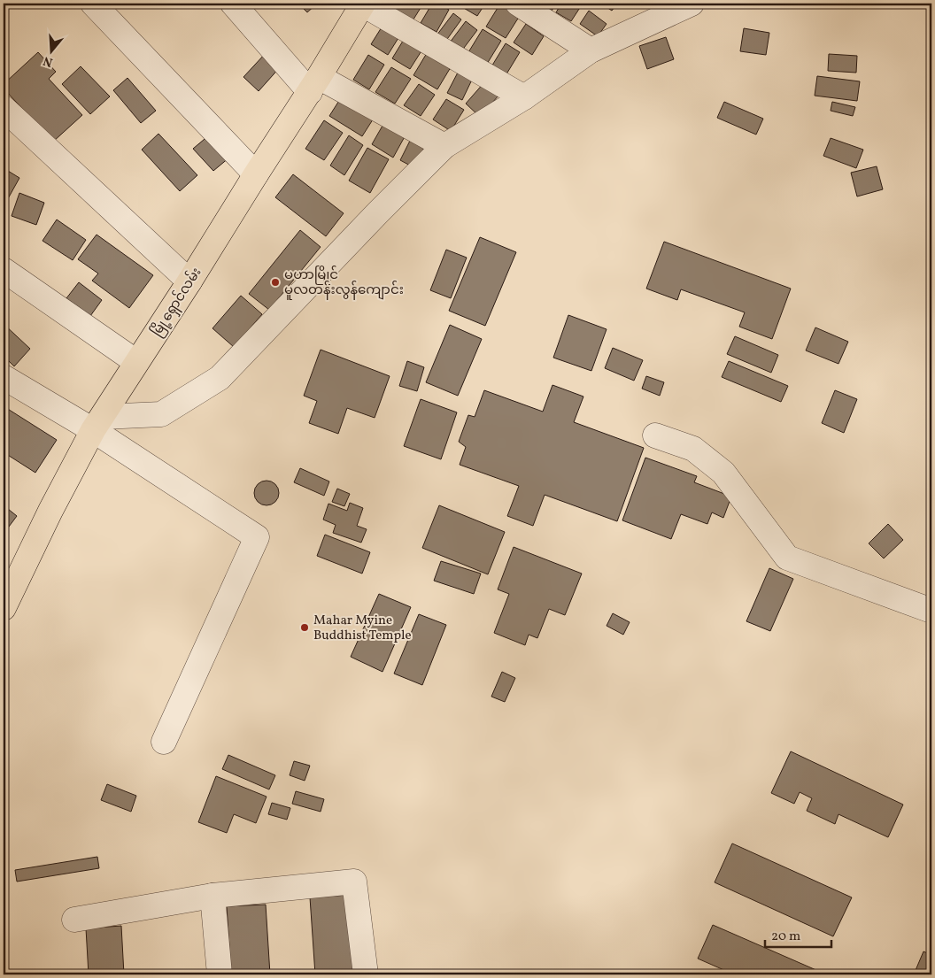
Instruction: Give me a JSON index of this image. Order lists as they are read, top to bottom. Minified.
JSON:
{"streets":{"highway":["မြို့ရှောင်လမ်း"]},"places":["မဟာမြိုင် မူလတန်းလွန်ကျောင်း","Mahar Myine Buddhist Temple"],"scale_bar":"20 m","north":"bottom"}
